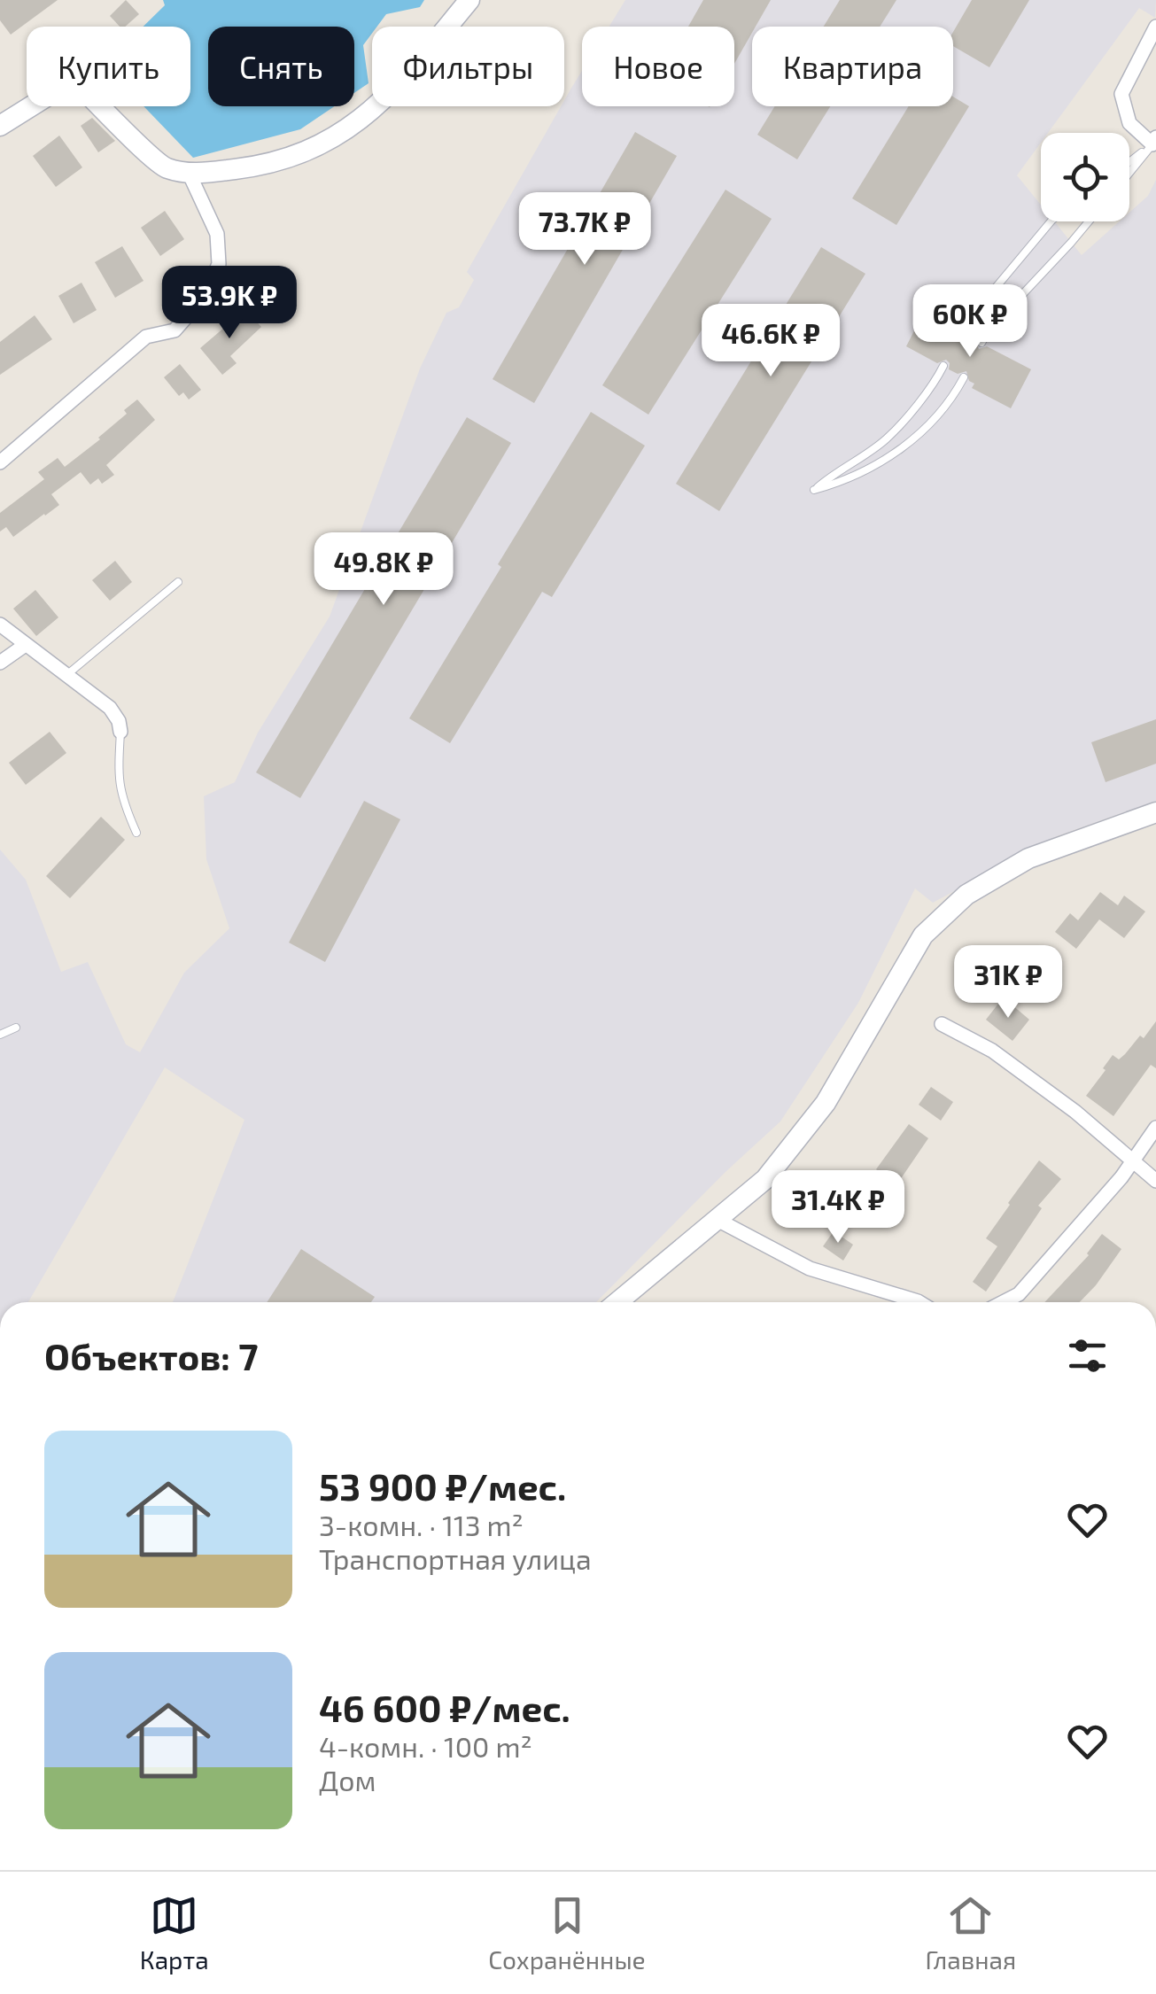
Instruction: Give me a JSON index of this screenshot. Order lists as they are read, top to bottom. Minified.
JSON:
{"page":{"chip":["Купить","Снять","Фильтры","Новое","Квартира"],"price":["73.7K ₽","53.9K ₽","60K ₽","46.6K ₽","49.8K ₽","31K ₽","31.4K ₽"],"heading":"Объектов: 7","list":[{"name":"53 900 ₽/мес.","note":"3-комн. · 113 m² · Транспортная улица"},{"name":"46 600 ₽/мес.","note":"4-комн. · 100 m² · Дом"}],"tabs":["Карта","Сохранённые","Главная"]}}
